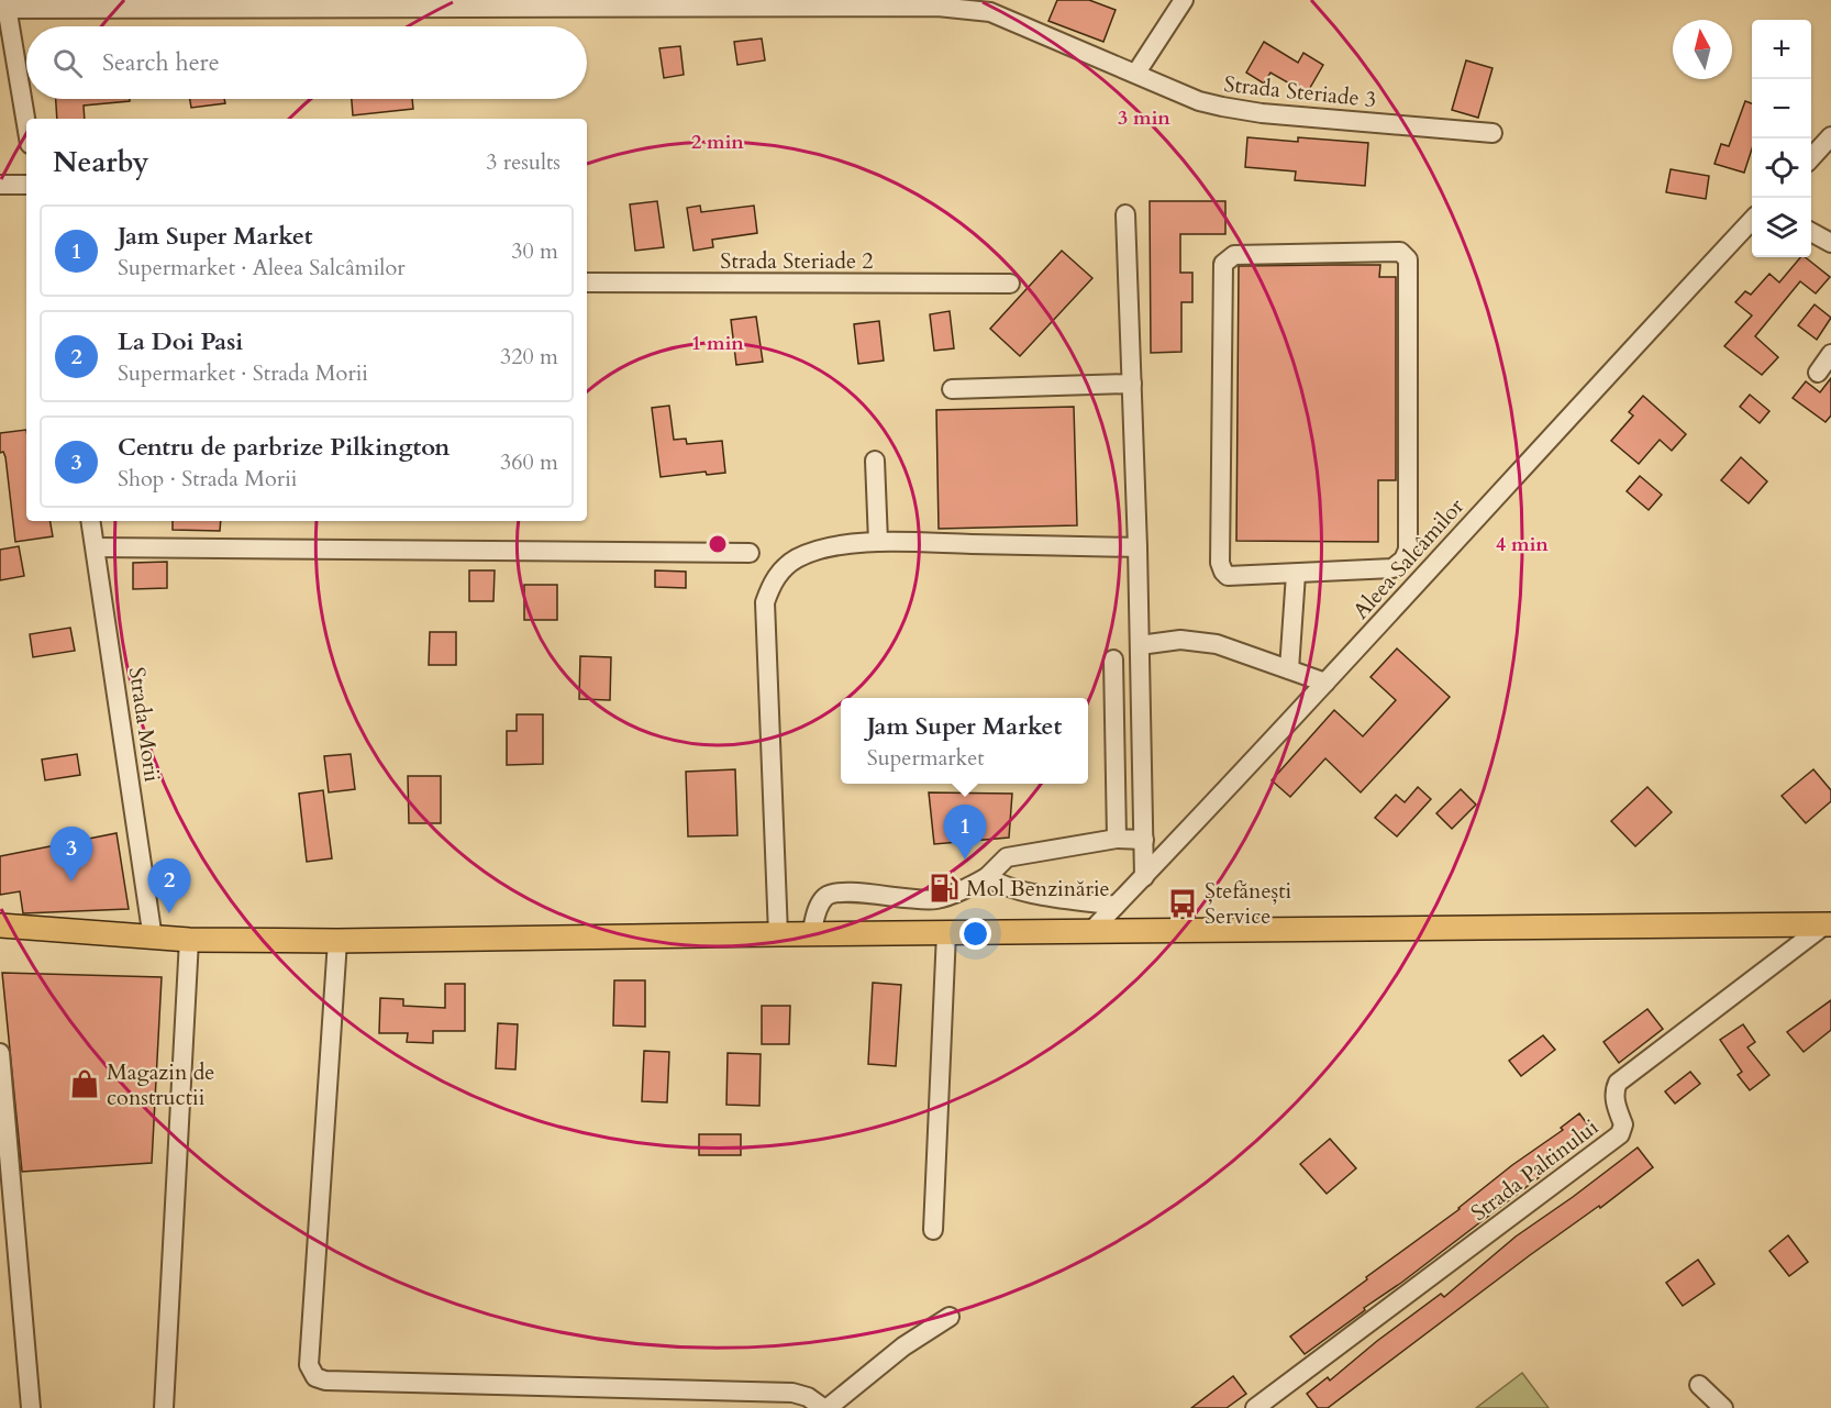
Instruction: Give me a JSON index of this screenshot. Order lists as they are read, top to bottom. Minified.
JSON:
{"streets":{"street":["Strada Steriade 3","Strada Steriade 2","Aleea Salcâmilor","Strada Morii","Strada Paltinului"]},"places":{"fuel station":["Mol Benzinărie"],"bus stop":["Ștefănești Service"],"shop":["Magazin de constructii"]},"north":"top","page":{"map_buttons":["+","−"],"search":"Search here","heading":["Nearby","3 results"],"list":[{"mark":"1","name":"Jam Super Market","note":"Supermarket · Aleea Salcâmilor","value":"30 m"},{"mark":"2","name":"La Doi Pasi","note":"Supermarket · Strada Morii","value":"320 m"},{"mark":"3","name":"Centru de parbrize Pilkington","note":"Shop · Strada Morii","value":"360 m"}],"popup":["Jam Super Market","Supermarket"],"pins":["1","3","2"]},"rings":["3 min","2 min","1 min","4 min"]}
